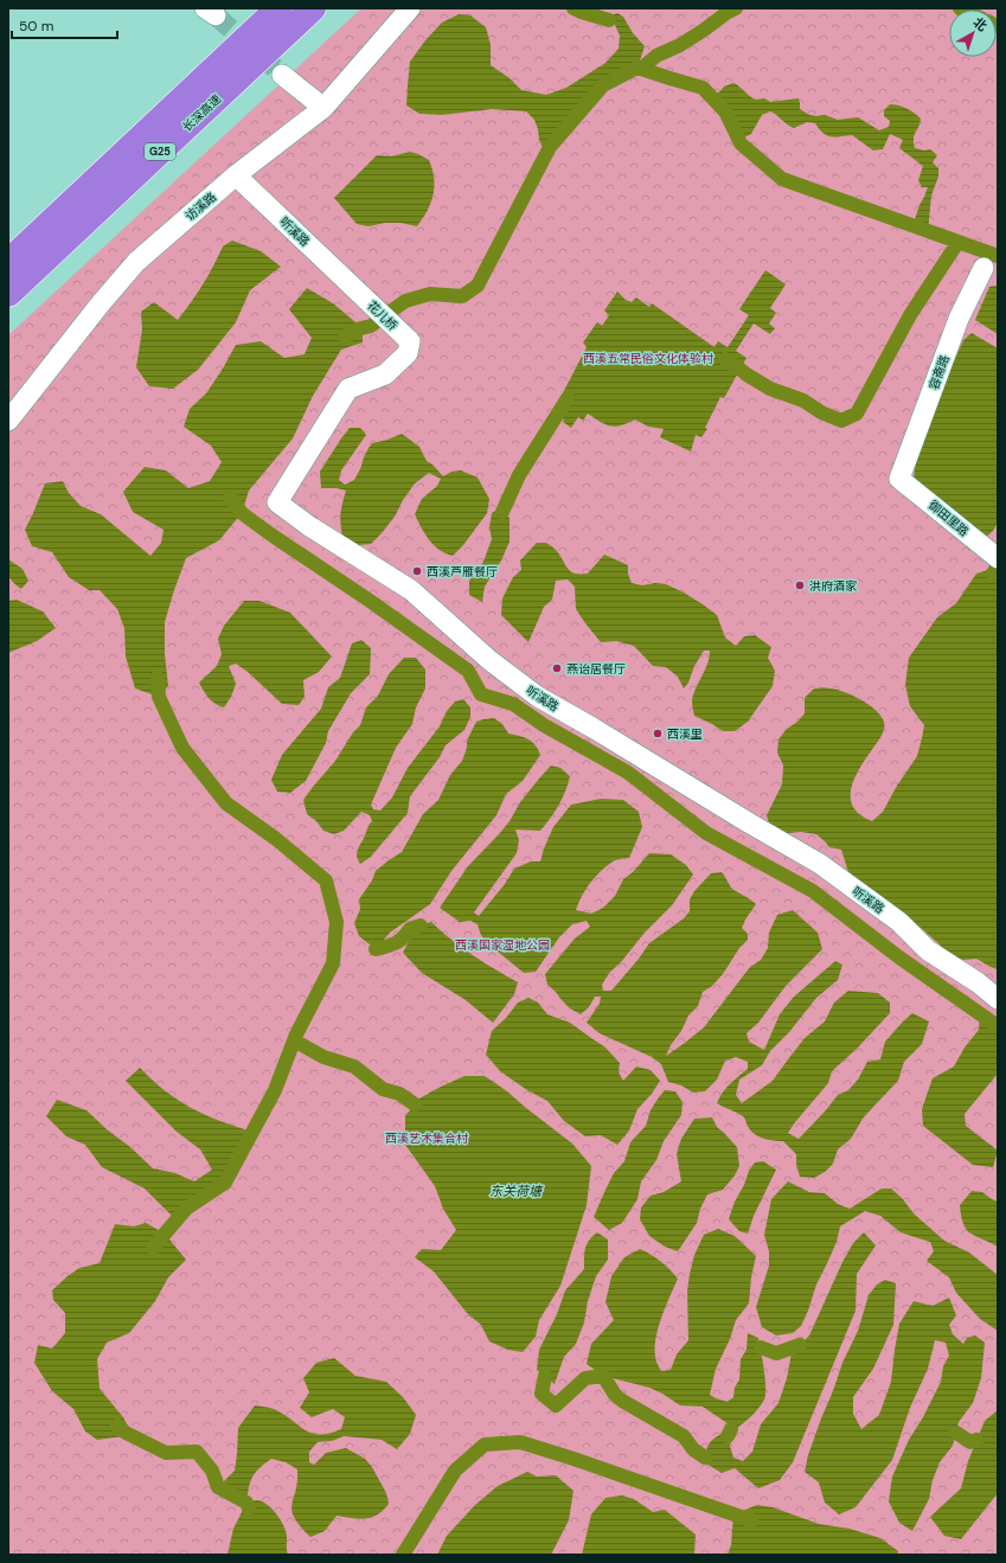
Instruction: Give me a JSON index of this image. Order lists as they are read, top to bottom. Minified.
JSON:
{"streets":{"highway":["长深高速","G25"],"street":["访溪路","听溪路","花儿桥","容斋路","御田里路"]},"crossings":[["访溪路","听溪路"],["听溪路","花儿桥"],["容斋路","御田里路"]],"water":["东关荷塘"],"parks":["西溪五常民俗文化体验村","西溪国家湿地公园","西溪艺术集合村"],"places":["西溪芦雁餐厅","洪府酒家","燕诒居餐厅","西溪里"],"scale_bar":"50 m","north":"top right"}
